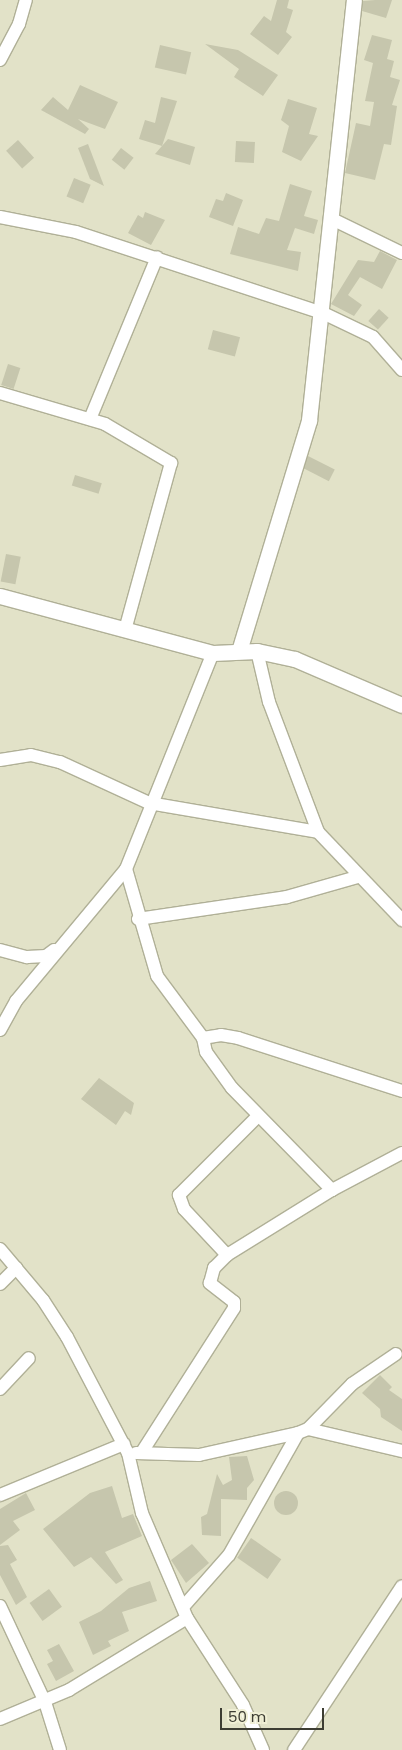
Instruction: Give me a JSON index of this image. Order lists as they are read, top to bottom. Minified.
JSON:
{"scale_bar":"50 m"}
